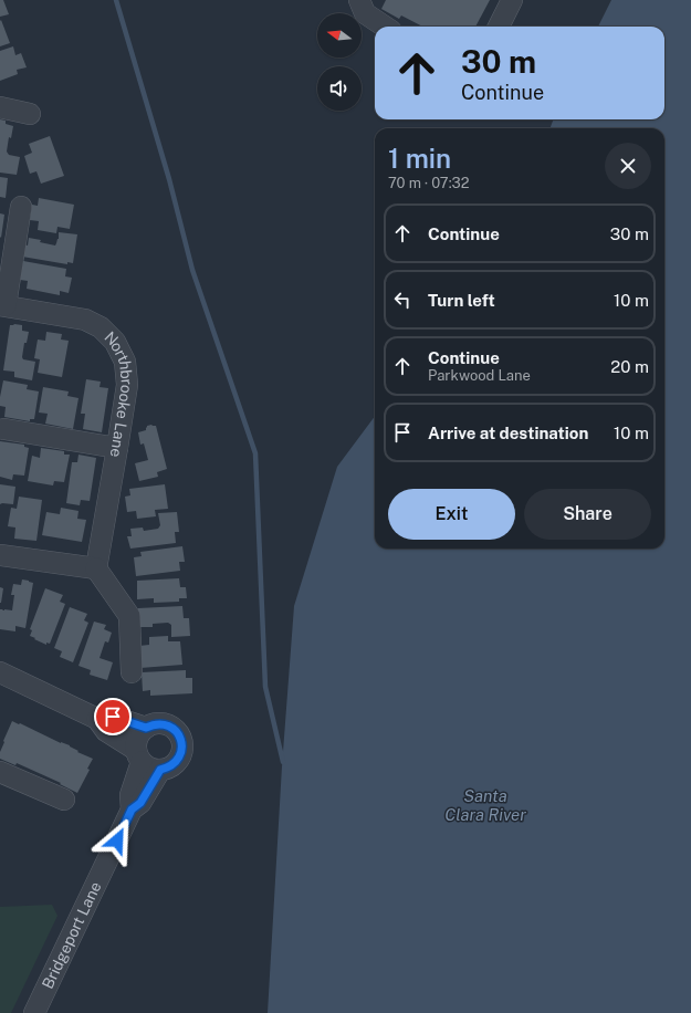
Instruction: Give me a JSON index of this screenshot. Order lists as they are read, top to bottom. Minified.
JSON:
{"streets":{"street":["Northbrooke Lane","Bridgeport Lane"]},"water":["Santa Clara River"],"north":"left","page":{"turn":["30 m","Continue"],"heading":["1 min","70 m · 07:32"],"list":[{"name":"Continue","value":"30 m"},{"name":"Turn left","value":"10 m"},{"name":"Continue","note":"Parkwood Lane","value":"20 m"},{"name":"Arrive at destination","value":"10 m"}],"buttons":["Exit","Share"]}}
